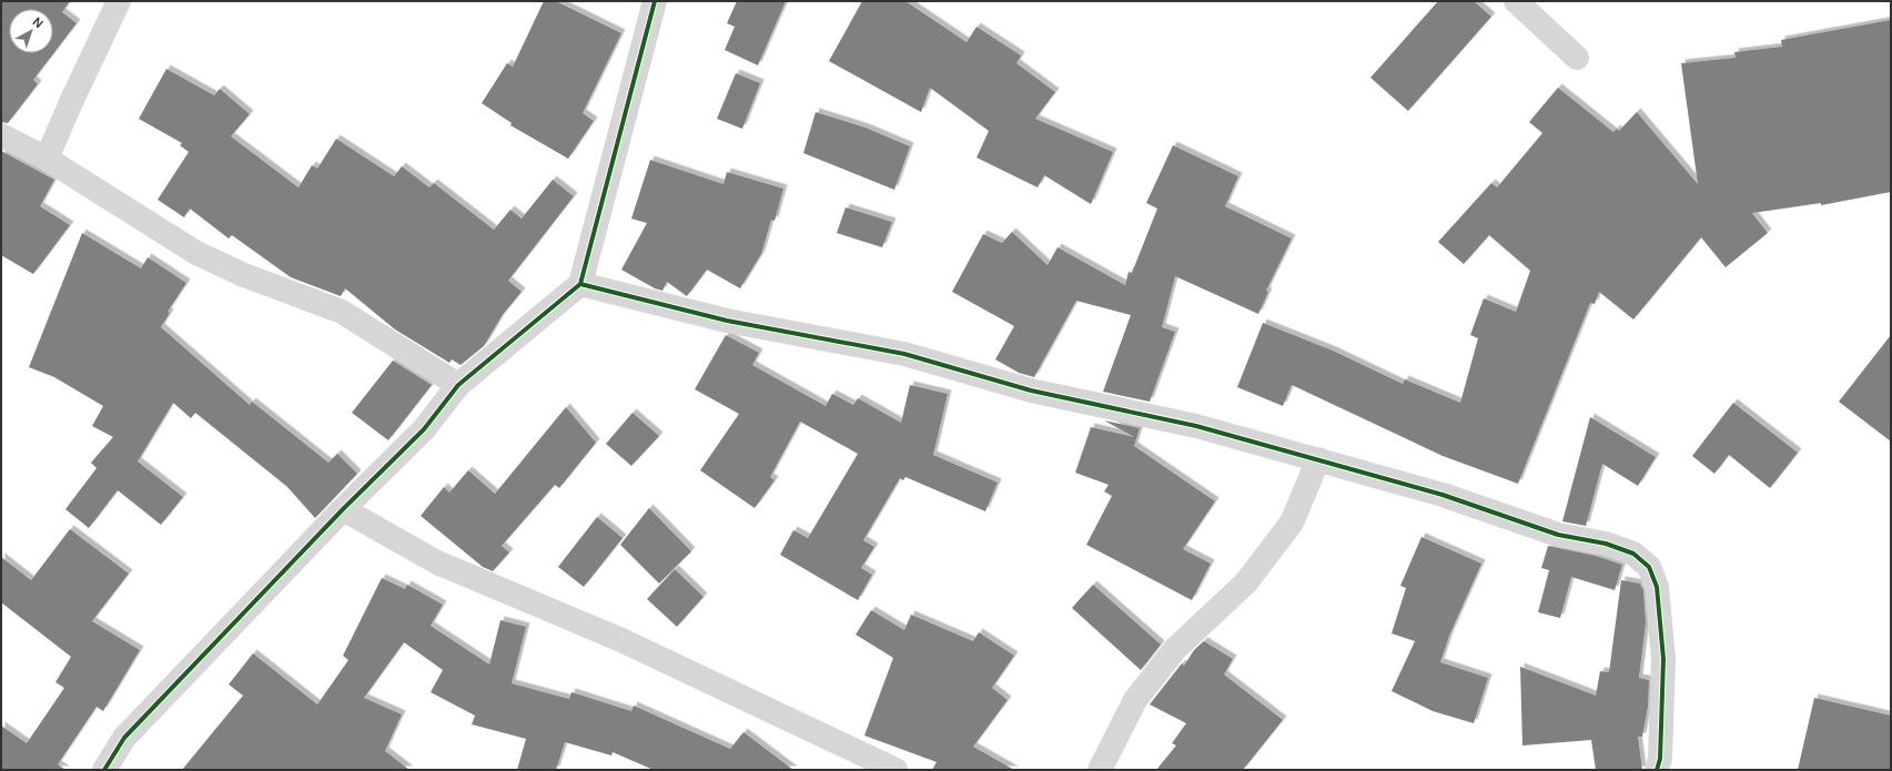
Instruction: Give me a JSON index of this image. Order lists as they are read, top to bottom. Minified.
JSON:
{"north":"top right"}
